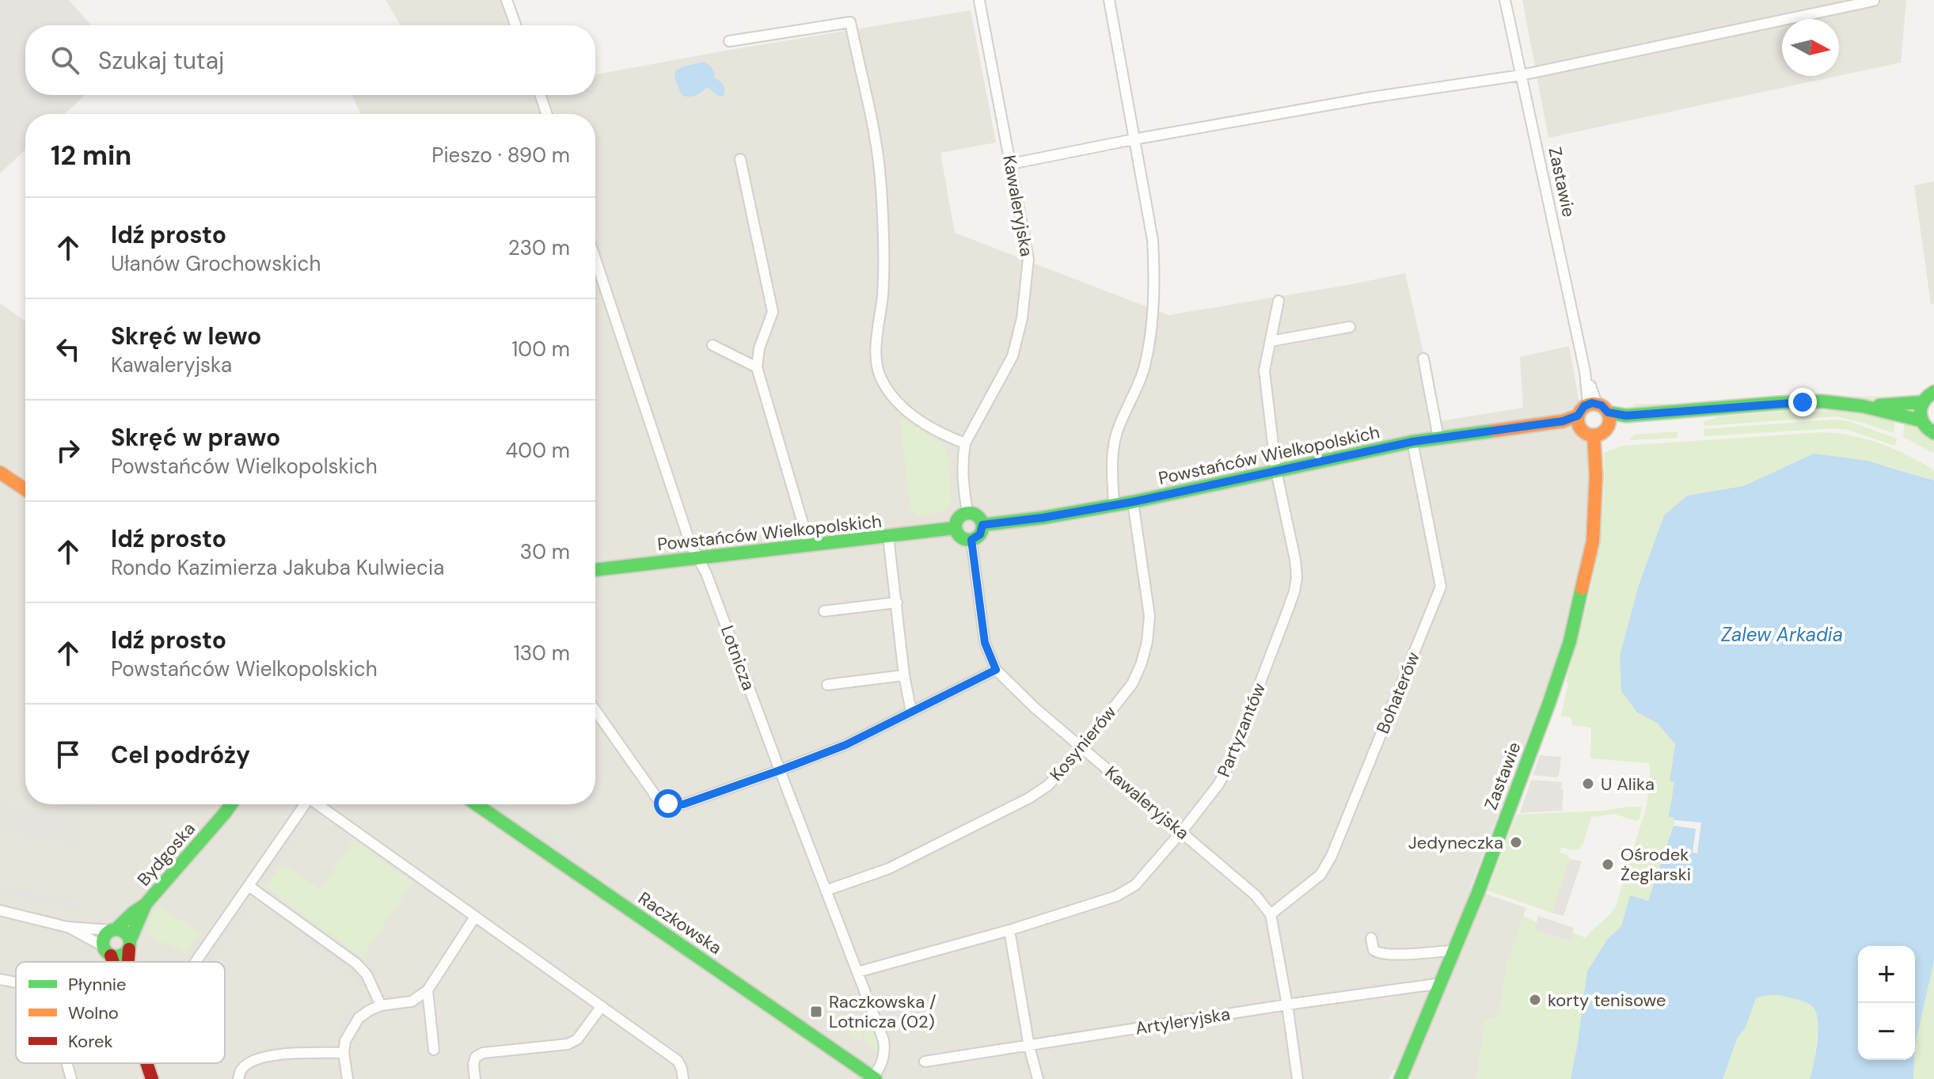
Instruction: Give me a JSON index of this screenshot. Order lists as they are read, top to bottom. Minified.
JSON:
{"streets":{"street":["Zastawie","Kawaleryjska","Powstańców Wielkopolskich","Lotnicza","Bohaterów","Partyzantów","Kosynierów","Bydgoska","Raczkowska","Artyleryjska"]},"crossings":[["Zastawie","Powstańców Wielkopolskich"],["Zastawie","Artyleryjska"],["Kawaleryjska","Powstańców Wielkopolskich"],["Kawaleryjska","Bohaterów"],["Kawaleryjska","Partyzantów"],["Kawaleryjska","Kosynierów"],["Powstańców Wielkopolskich","Lotnicza"],["Powstańców Wielkopolskich","Bohaterów"],["Powstańców Wielkopolskich","Partyzantów"],["Powstańców Wielkopolskich","Kosynierów"],["Lotnicza","Partyzantów"],["Lotnicza","Kosynierów"],["Lotnicza","Raczkowska"]],"water":["Zalew Arkadia"],"places":{"other":["U Alika","Jedyneczka","Ośrodek Żeglarski","korty tenisowe"],"transit":["Raczkowska / Lotnicza (02)"]},"legend":["Płynnie","Wolno","Korek"],"north":"right","page":{"search":"Szukaj tutaj","heading":["12 min","Pieszo · 890 m"],"list":[["Idź prosto","Ułanów Grochowskich","230 m"],["Skręć w lewo","Kawaleryjska","100 m"],["Skręć w prawo","Powstańców Wielkopolskich","400 m"],["Idź prosto","Rondo Kazimierza Jakuba Kulwiecia","30 m"],["Idź prosto","Powstańców Wielkopolskich","130 m"],"Cel podróży"],"map_buttons":["+","−"]}}
